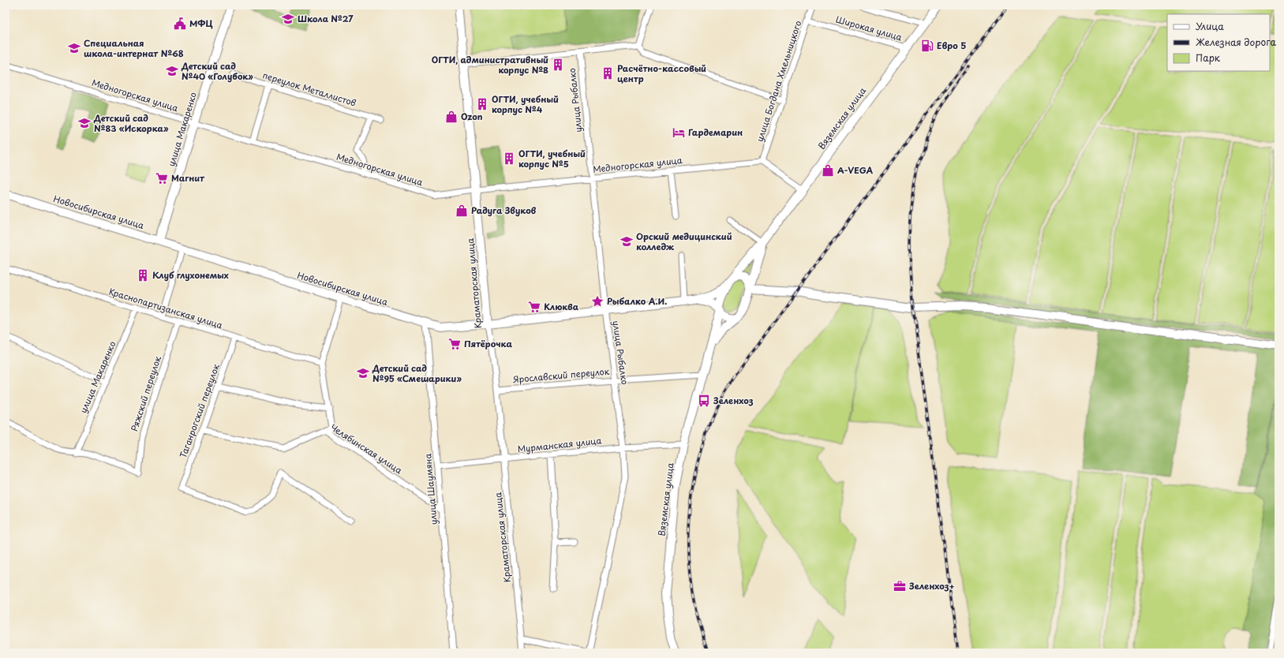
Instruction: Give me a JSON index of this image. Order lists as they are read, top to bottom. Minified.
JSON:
{"streets":{"main road":["Вяземская улица","улица Макаренко","Новосибирская улица","Краматорская улица"],"street":["Широкая улица","улица Богдана Хмельницкого","переулок Металлистов","Медногорская улица","улица Рыбалко","Краснопартизанская улица","Ярославский переулок","Ряжский переулок","Таганрогский переулок","Мурманская улица","Челябинская улица","улица Шаумяна"]},"crossings":[["Широкая улица","улица Богдана Хмельницкого"],["Широкая улица","Вяземская улица"],["улица Богдана Хмельницкого","Медногорская улица"],["Медногорская улица","улица Рыбалко"],["Медногорская улица","улица Макаренко"],["Медногорская улица","Краматорская улица"],["улица Рыбалко","Новосибирская улица"],["улица Рыбалко","Ярославский переулок"],["улица Рыбалко","Мурманская улица"],["Вяземская улица","Ярославский переулок"],["Вяземская улица","Мурманская улица"],["улица Макаренко","Новосибирская улица"],["улица Макаренко","Краснопартизанская улица"],["улица Макаренко","Ряжский переулок"],["Новосибирская улица","Краматорская улица"],["Новосибирская улица","улица Шаумяна"],["Краматорская улица","Ярославский переулок"],["Краматорская улица","Мурманская улица"],["Краснопартизанская улица","Ряжский переулок"],["Краснопартизанская улица","Таганрогский переулок"],["Таганрогский переулок","Челябинская улица"],["Мурманская улица","улица Шаумяна"],["Челябинская улица","улица Шаумяна"]],"places":{"school or university":["Школа №27","Специальная школа-интернат №68","Детский сад №40 «Голубок»","Детский сад №83 «Искорка»","Орский медицинский колледж","Детский сад №95 «Смешарики»"],"public building":["МФЦ"],"fuel station":["Евро 5"],"building":["ОГТИ, административный корпус №8","Расчётно-кассовый центр","ОГТИ, учебный корпус №4","ОГТИ, учебный корпус №5","Клуб глухонемых"],"shop":["Ozon","A-VEGA","Радуга Звуков"],"hotel":["Гардемарин"],"supermarket":["Магнит","Клюква","Пятёрочка"],"place":["Рыбалко А.И."],"bus stop":["Зеленхоз"],"office":["Зеленхоз+"]},"legend":["Улица","Железная дорога","Парк"]}
